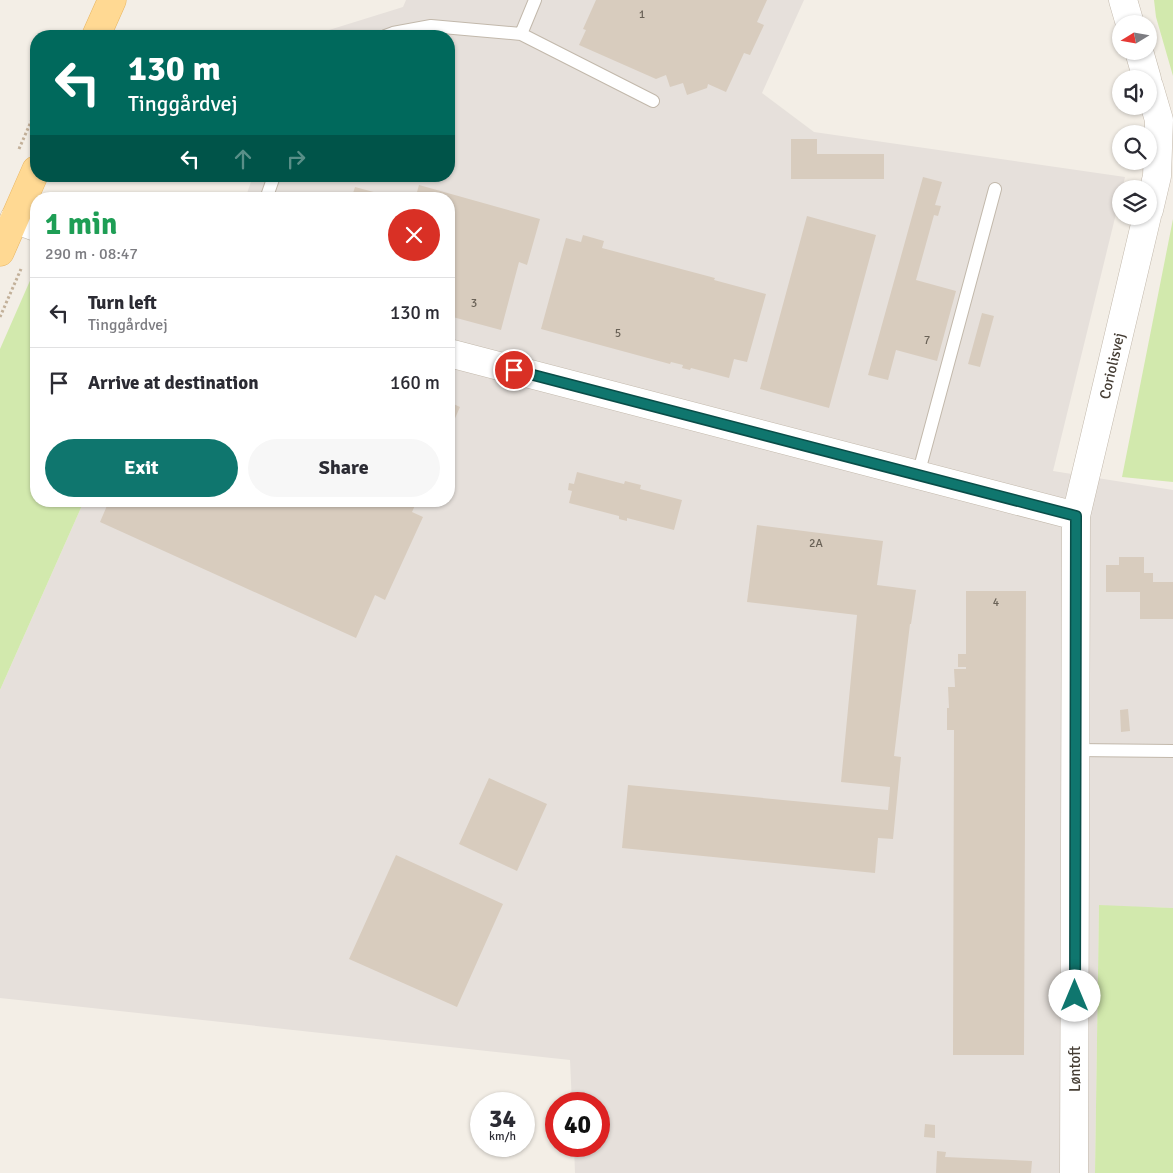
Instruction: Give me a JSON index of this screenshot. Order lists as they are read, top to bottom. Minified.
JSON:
{"streets":{"street":["Coriolisvej","Løntoft"]},"crossings":[["Coriolisvej","Løntoft"]],"house_numbers":["1","3","5","7","2A","4"],"north":"left","page":{"turn":["130 m","Tinggårdvej"],"heading":["1 min","290 m · 08:47"],"list":[{"name":"Turn left","note":"Tinggårdvej","value":"130 m"},{"name":"Arrive at destination","value":"160 m"}],"buttons":["Exit","Share"],"speed":"34 km/h","limit":"40"}}
